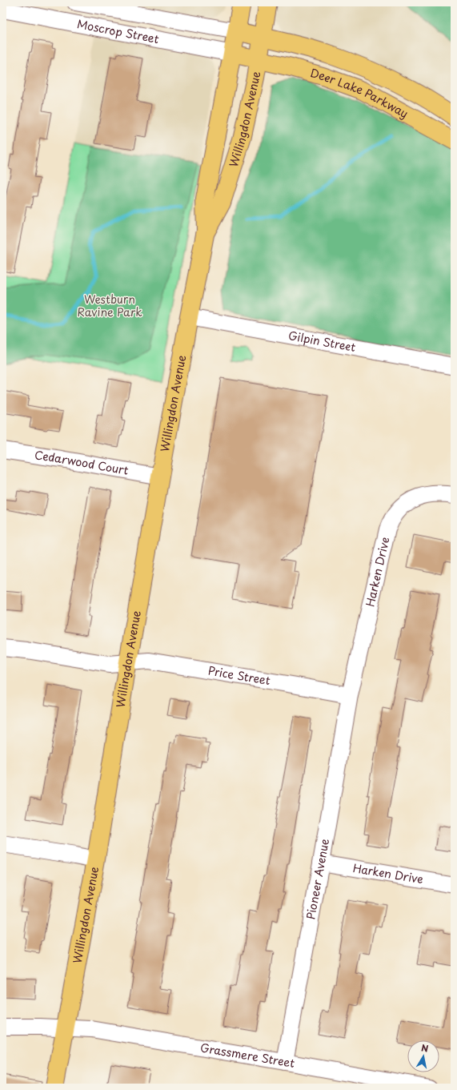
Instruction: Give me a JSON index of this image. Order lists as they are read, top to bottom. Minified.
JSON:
{"streets":{"main road":["Deer Lake Parkway","Willingdon Avenue"],"street":["Moscrop Street","Gilpin Street","Cedarwood Court","Harken Drive","Price Street","Pioneer Avenue","Grassmere Street"]},"crossings":[["Moscrop Street","Deer Lake Parkway"],["Moscrop Street","Willingdon Avenue"],["Deer Lake Parkway","Willingdon Avenue"],["Willingdon Avenue","Gilpin Street"],["Willingdon Avenue","Cedarwood Court"],["Willingdon Avenue","Price Street"],["Willingdon Avenue","Grassmere Street"],["Harken Drive","Price Street"],["Harken Drive","Pioneer Avenue"],["Price Street","Pioneer Avenue"],["Pioneer Avenue","Grassmere Street"]],"parks":["Westburn Ravine Park"],"north":"top"}
